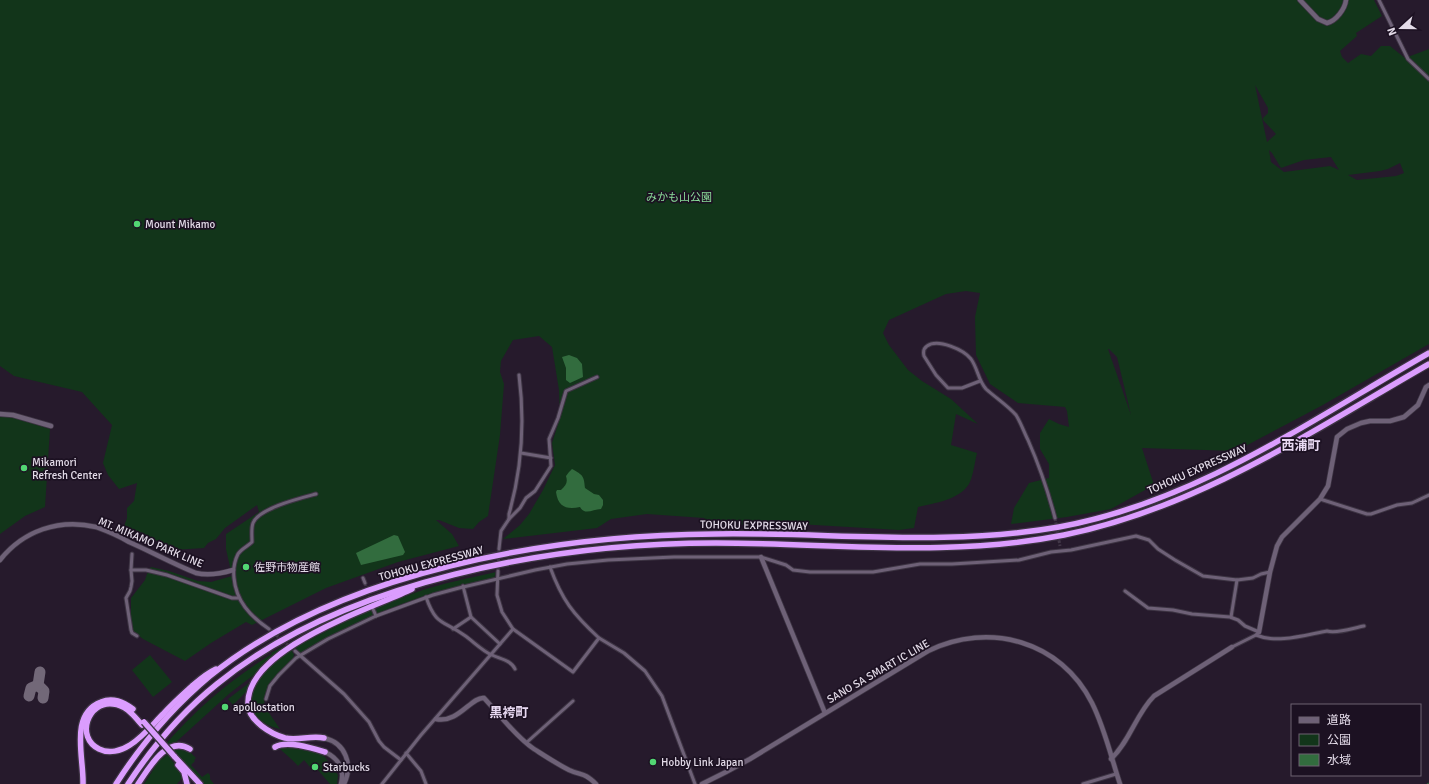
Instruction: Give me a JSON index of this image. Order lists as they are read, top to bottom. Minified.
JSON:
{"streets":{"highway":["TOHOKU EXPRESSWAY"],"street":["MT. MIKAMO PARK LINE","SANO SA SMART IC LINE"]},"districts":["西浦町","黒袴町"],"parks":["みかも山公園"],"places":["Mount Mikamo","Mikamori Refresh Center","佐野市物産館","apollostation","Hobby Link Japan","Starbucks"],"legend":["道路","公園","水域"],"north":"left"}
